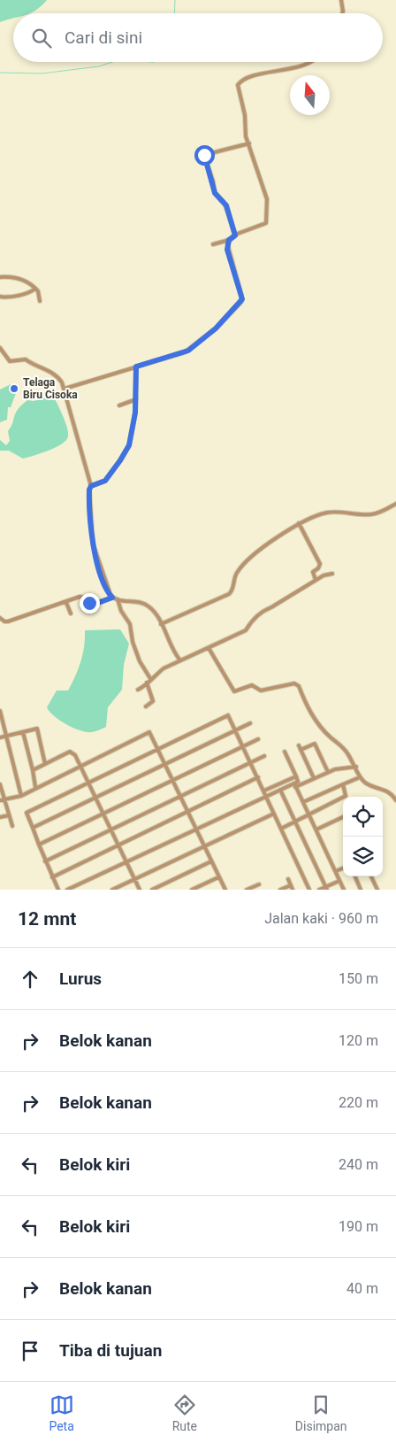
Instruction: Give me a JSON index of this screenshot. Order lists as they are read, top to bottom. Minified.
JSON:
{"places":["Telaga Biru Cisoka"],"north":"top","page":{"search":"Cari di sini","heading":["12 mnt","Jalan kaki · 960 m"],"list":[["Lurus","150 m"],["Belok kanan","120 m"],["Belok kanan","220 m"],["Belok kiri","240 m"],["Belok kiri","190 m"],["Belok kanan","40 m"],"Tiba di tujuan"],"nav":["Peta","Rute","Disimpan"]}}
